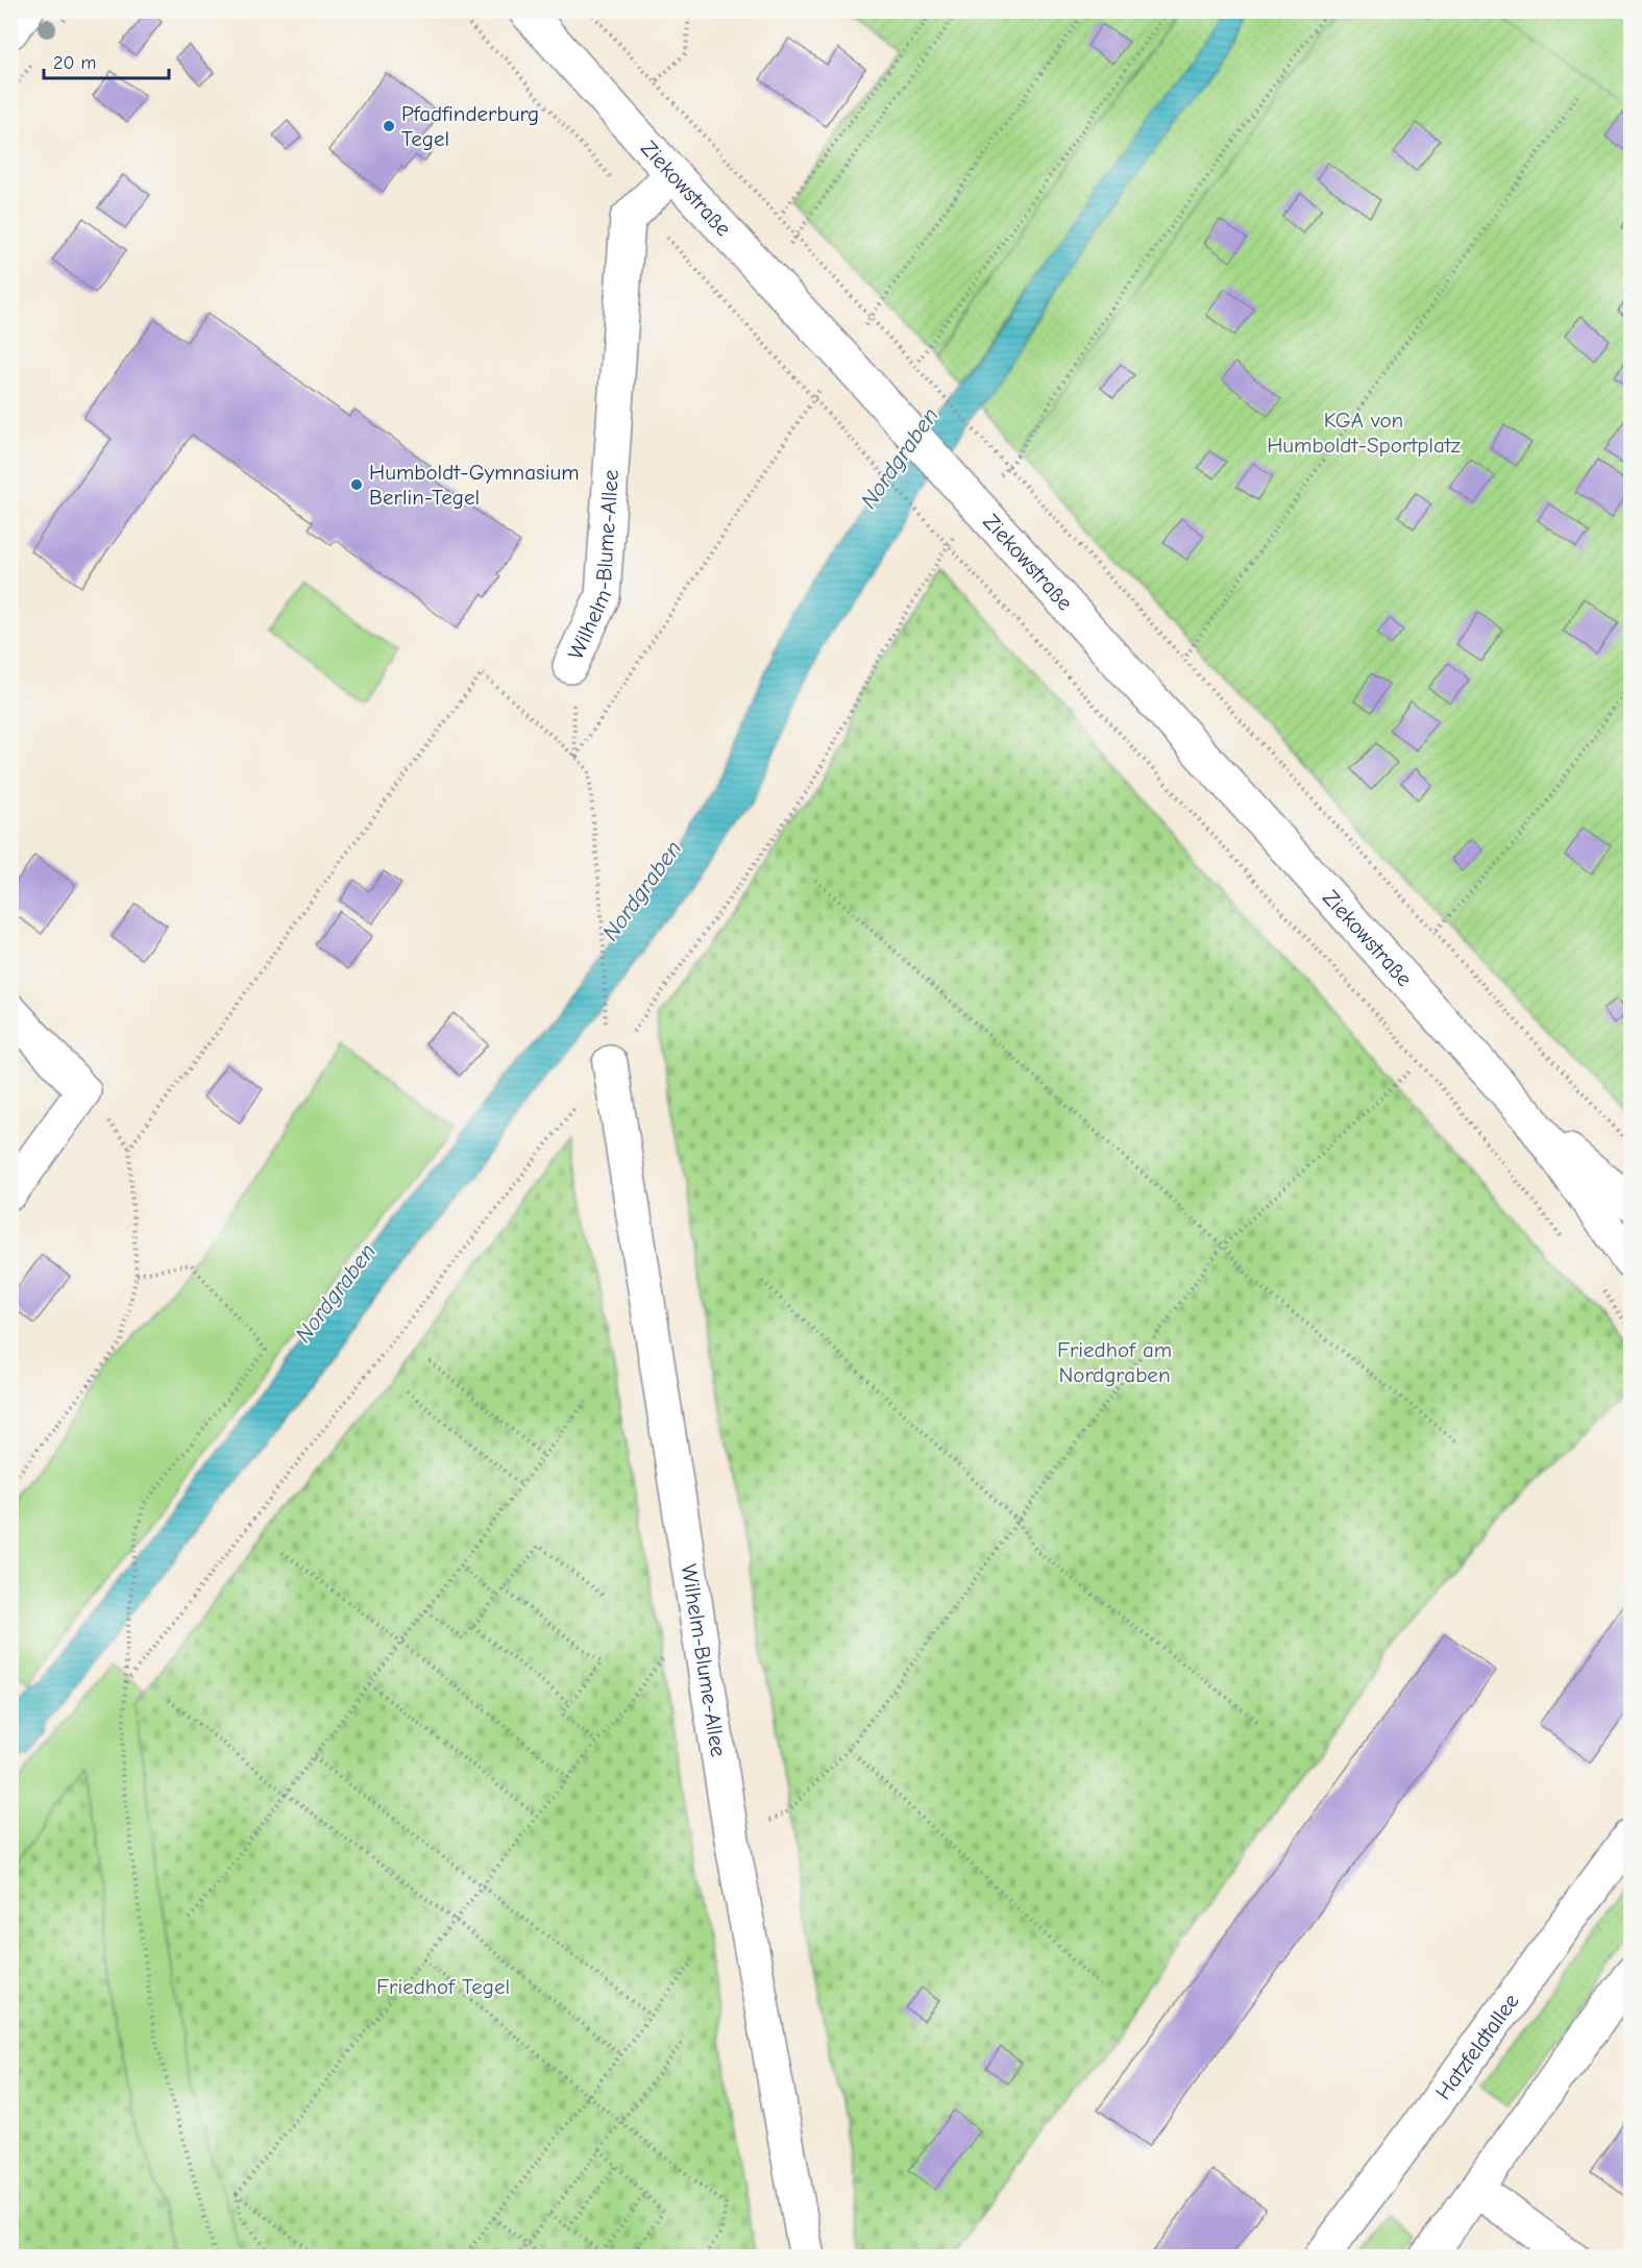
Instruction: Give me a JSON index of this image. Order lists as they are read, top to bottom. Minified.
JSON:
{"streets":{"street":["Ziekowstraße","Wilhelm-Blume-Allee","Hatzfeldtallee"]},"crossings":[["Ziekowstraße","Wilhelm-Blume-Allee"]],"water":["Nordgraben"],"parks":["KGA von Humboldt-Sportplatz","Friedhof am Nordgraben","Friedhof Tegel"],"places":["Pfadfinderburg Tegel","Humboldt-Gymnasium Berlin-Tegel"],"scale_bar":"20 m"}
